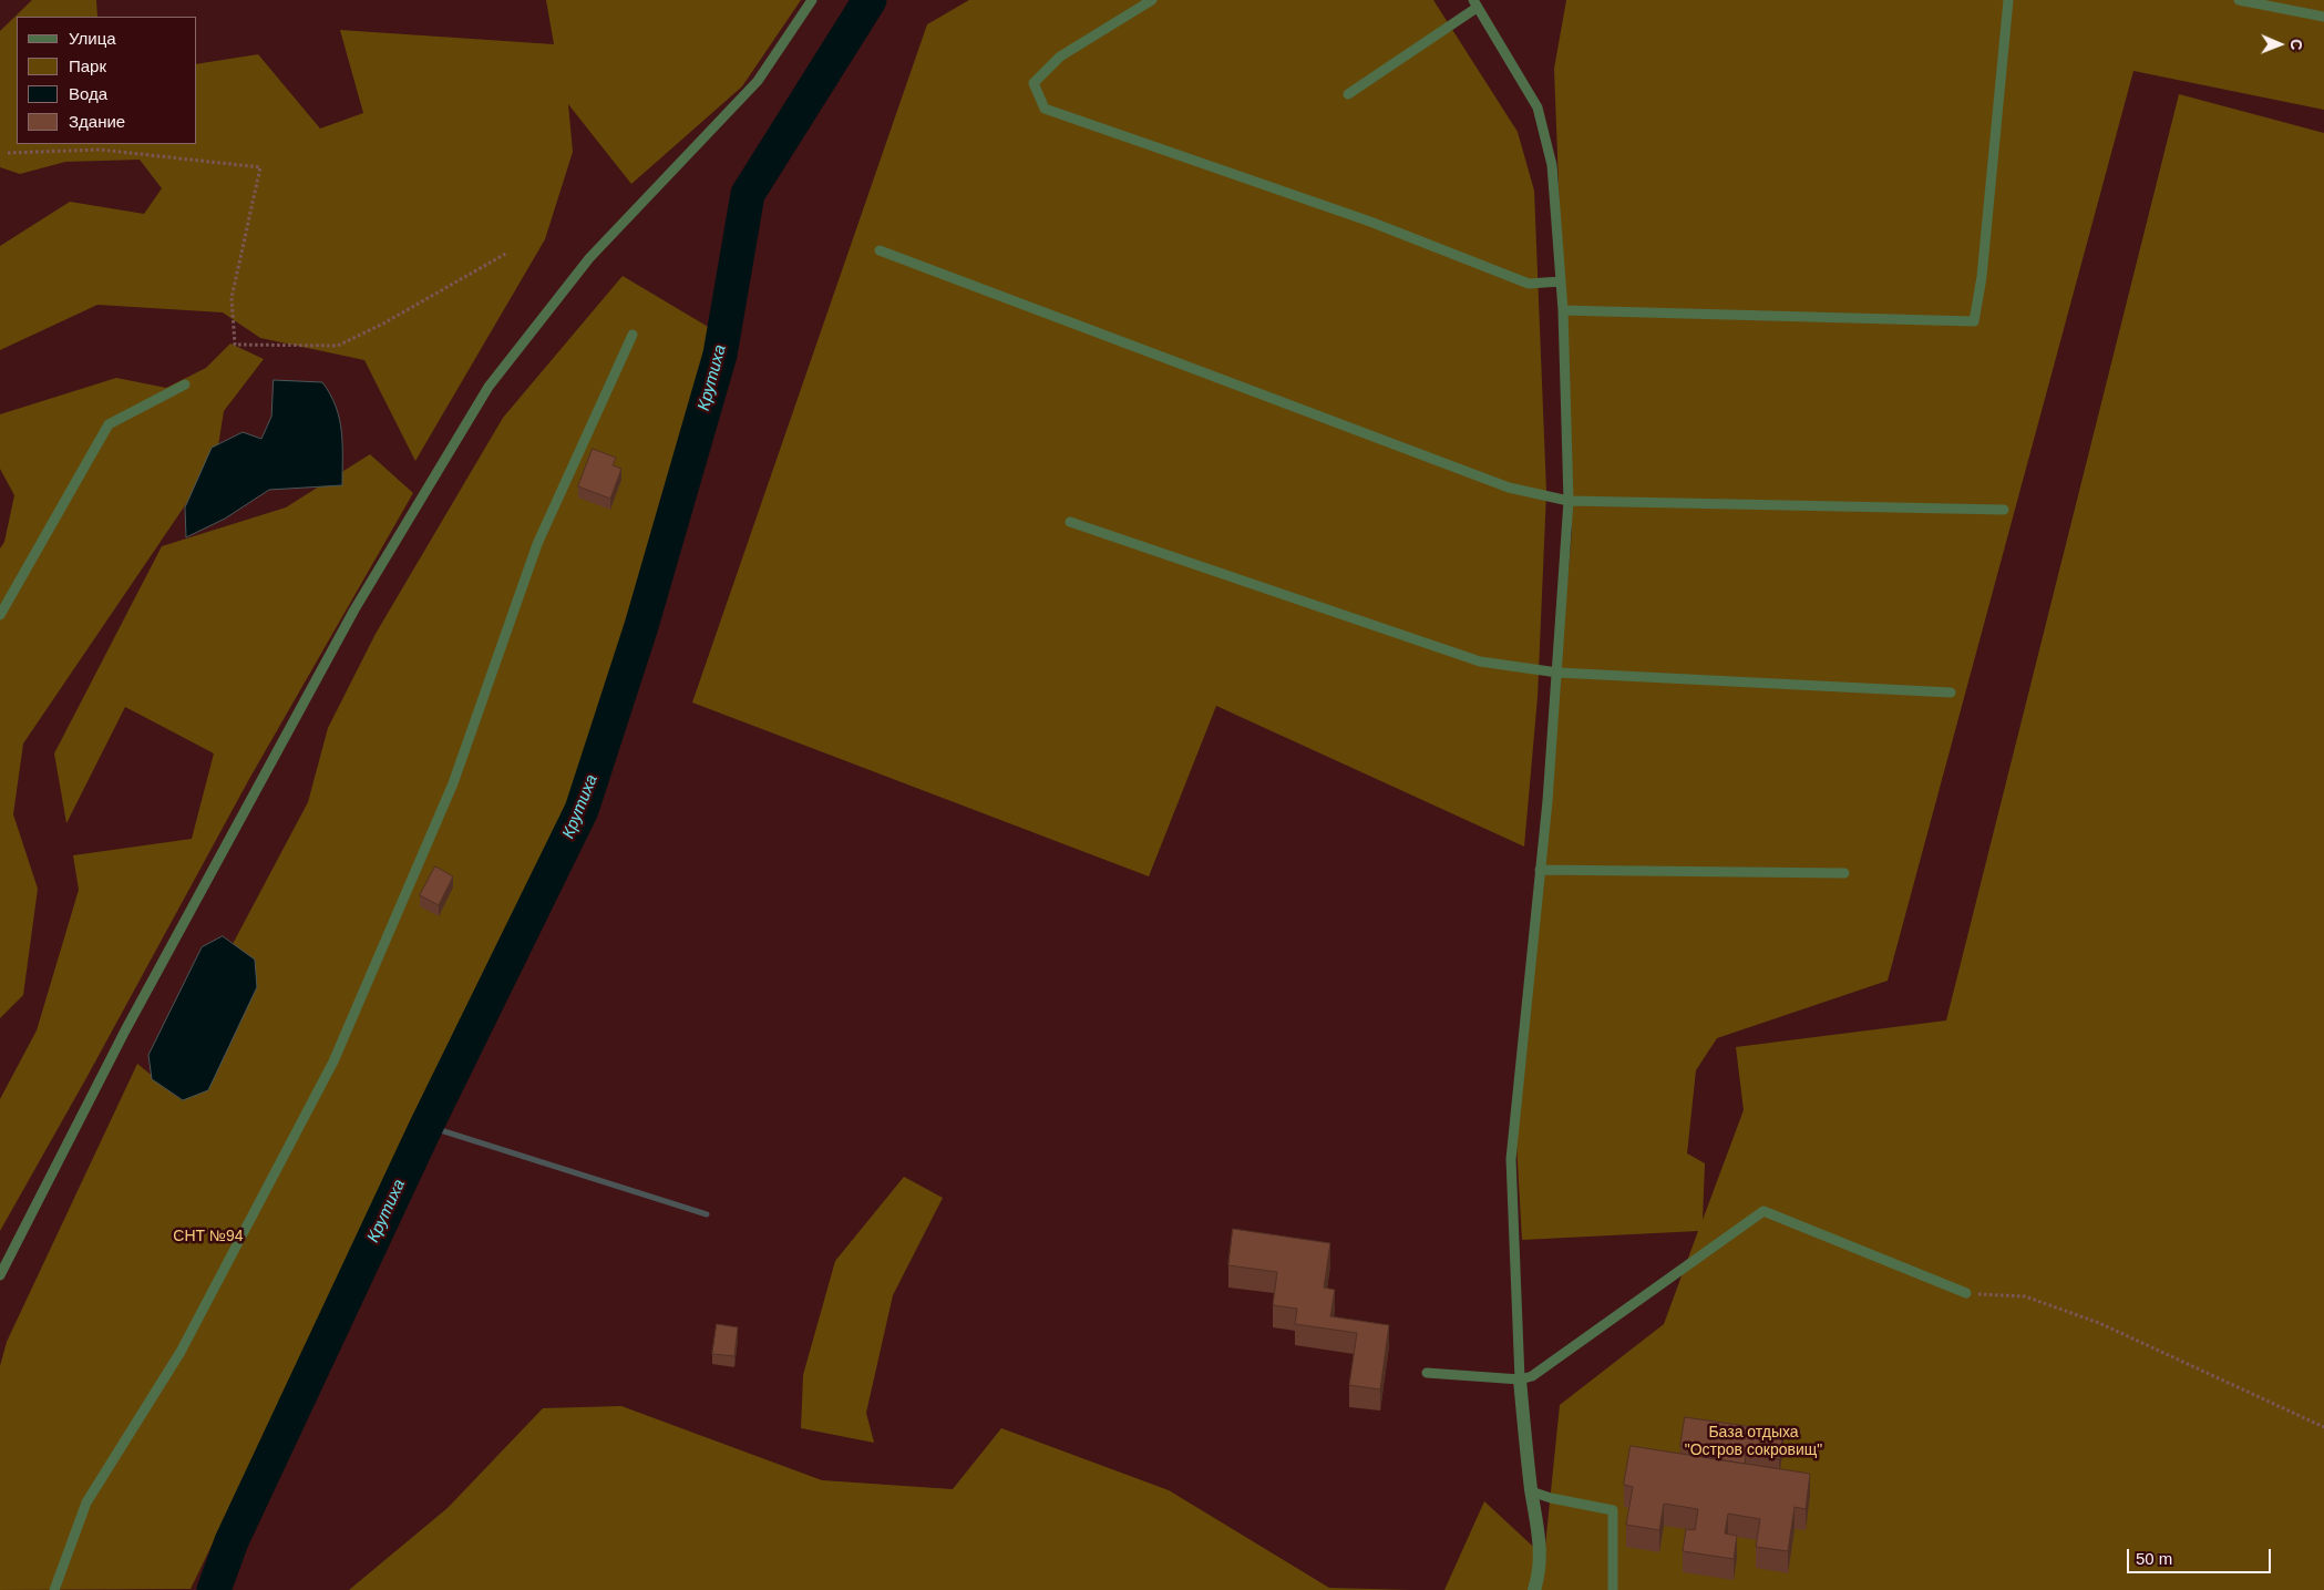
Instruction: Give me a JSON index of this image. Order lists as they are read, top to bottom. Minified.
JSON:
{"water":["Крутиха"],"parks":["СНТ №94","База отдыха \"Остров сокровищ\""],"legend":["Улица","Парк","Вода","Здание"],"scale_bar":"50 m","north":"right"}
